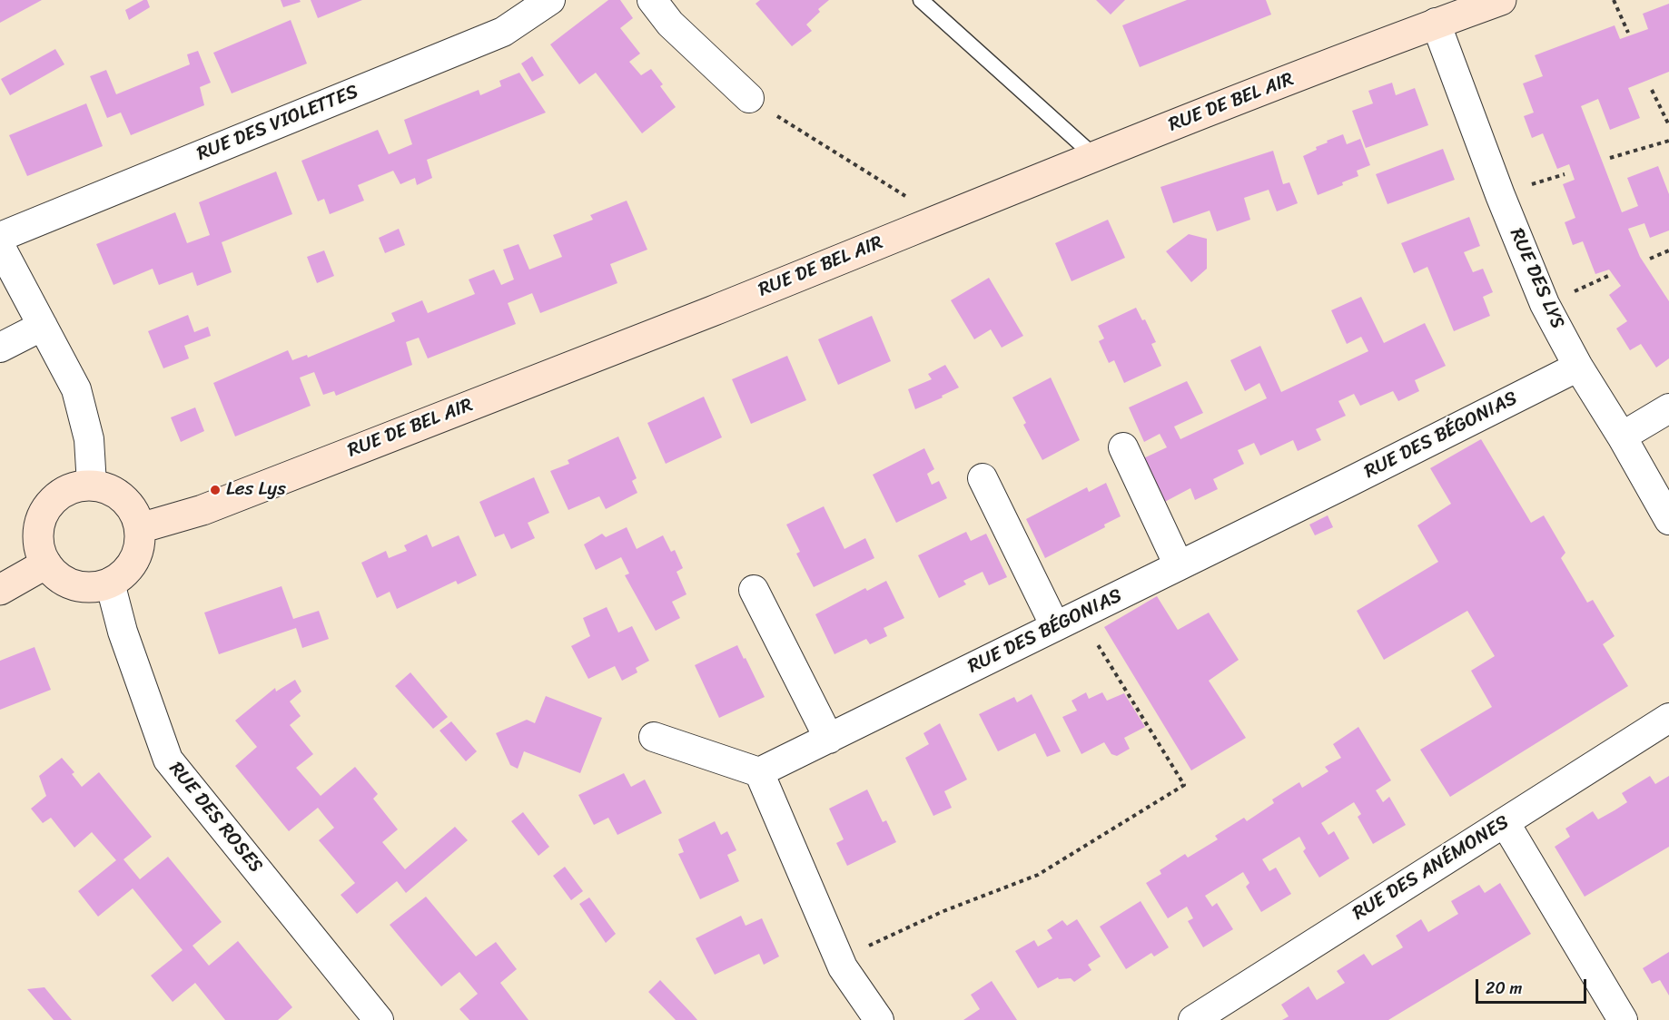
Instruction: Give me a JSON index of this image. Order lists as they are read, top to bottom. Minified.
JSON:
{"streets":{"main road":["RUE DE BEL AIR"],"street":["RUE DES VIOLETTES","RUE DES LYS","RUE DES BÉGONIAS","RUE DES ROSES","RUE DES ANÉMONES"]},"crossings":[["RUE DE BEL AIR","RUE DES LYS"],["RUE DE BEL AIR","RUE DES ROSES"],["RUE DES LYS","RUE DES BÉGONIAS"]],"places":["Les Lys"],"scale_bar":"20 m"}
